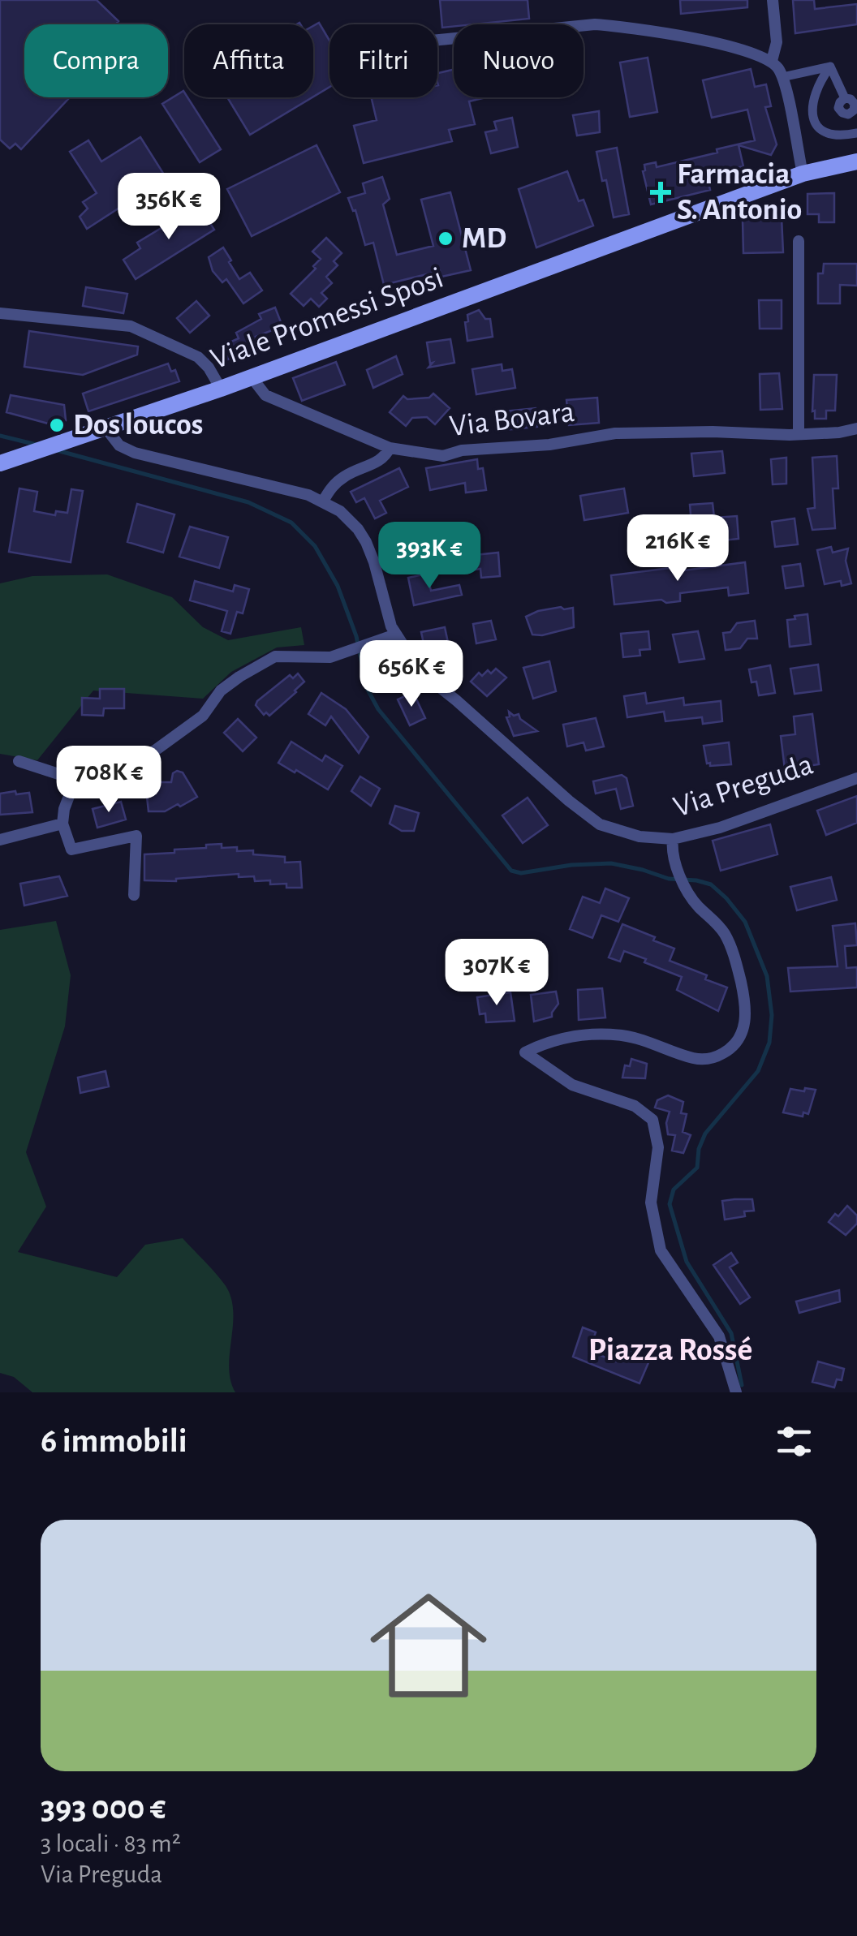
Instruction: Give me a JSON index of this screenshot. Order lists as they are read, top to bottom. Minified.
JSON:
{"streets":{"main road":["Viale Promessi Sposi"],"street":["Via Bovara","Via Preguda"]},"crossings":[["Viale Promessi Sposi","Via Bovara"],["Viale Promessi Sposi","Via Preguda"]],"districts":["Piazza Rossé"],"places":{"health":["Farmacia S. Antonio"],"other":["MD","Dos loucos"]},"page":{"chip":["Compra","Affitta","Filtri","Nuovo"],"price":["356K €","216K €","393K €","656K €","708K €","307K €"],"heading":"6 immobili","list":[{"name":"393 000 €","note":"3 locali · 83 m² · Via Preguda"}]}}
